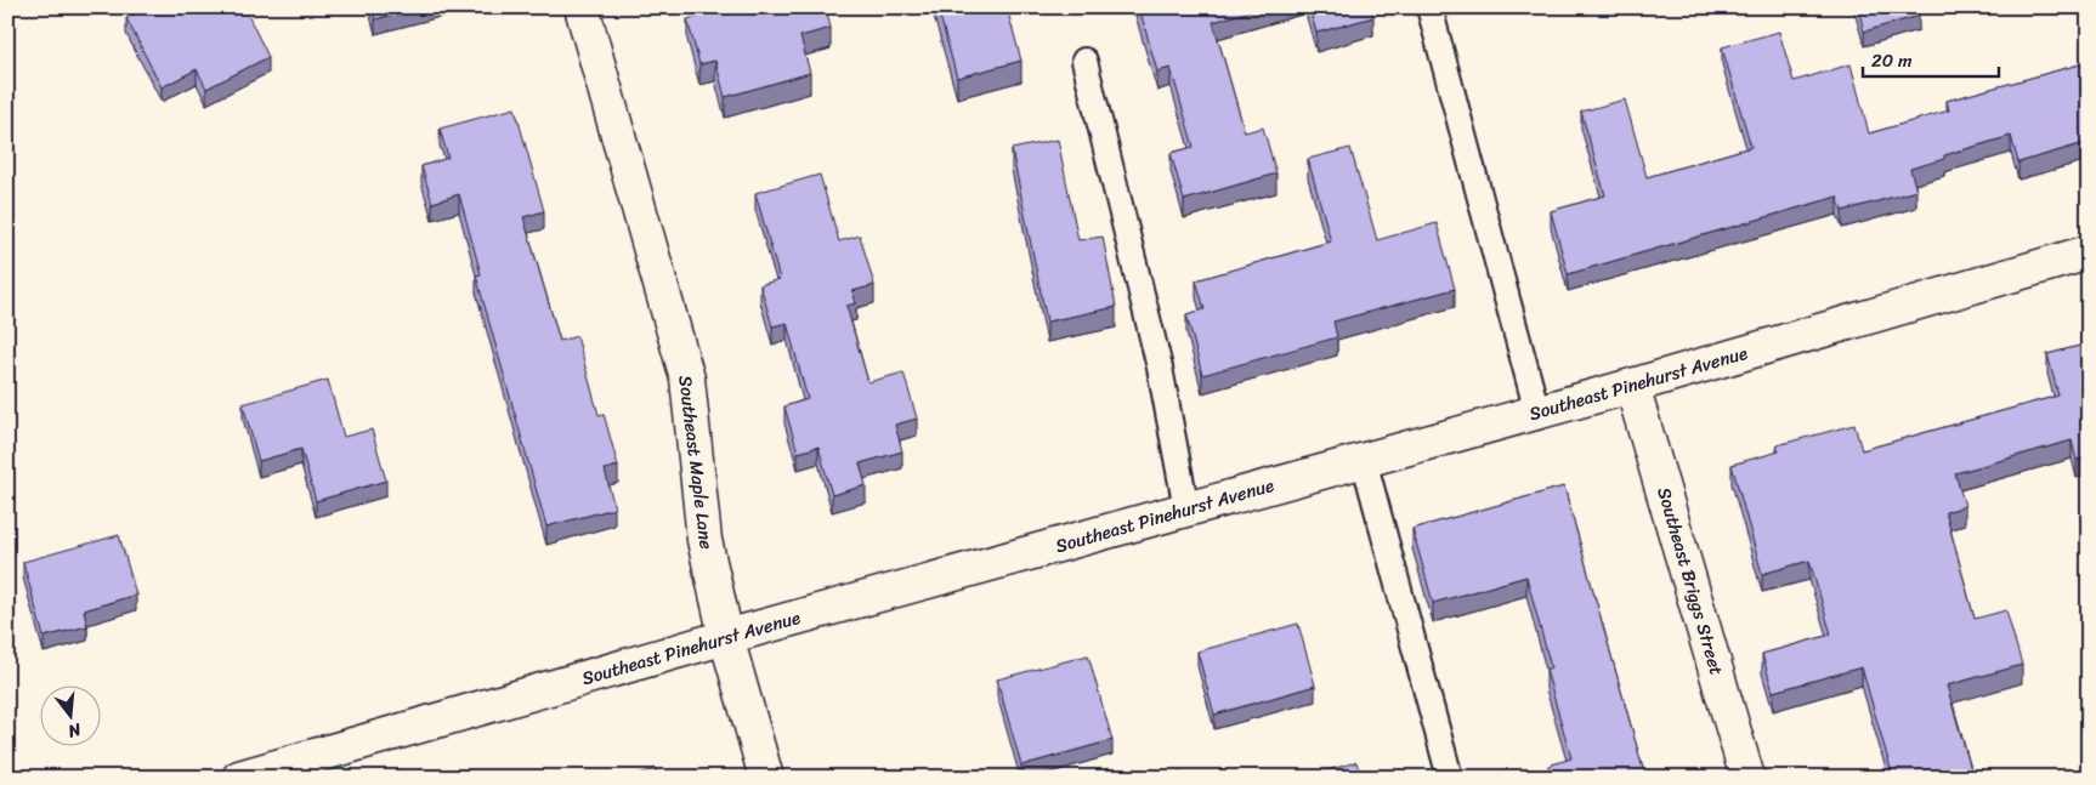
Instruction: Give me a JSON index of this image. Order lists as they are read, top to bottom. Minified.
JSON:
{"streets":{"street":["Southeast Pinehurst Avenue","Southeast Maple Lane","Southeast Briggs Street"]},"crossings":[["Southeast Pinehurst Avenue","Southeast Maple Lane"],["Southeast Pinehurst Avenue","Southeast Briggs Street"]],"scale_bar":"20 m","north":"bottom"}
